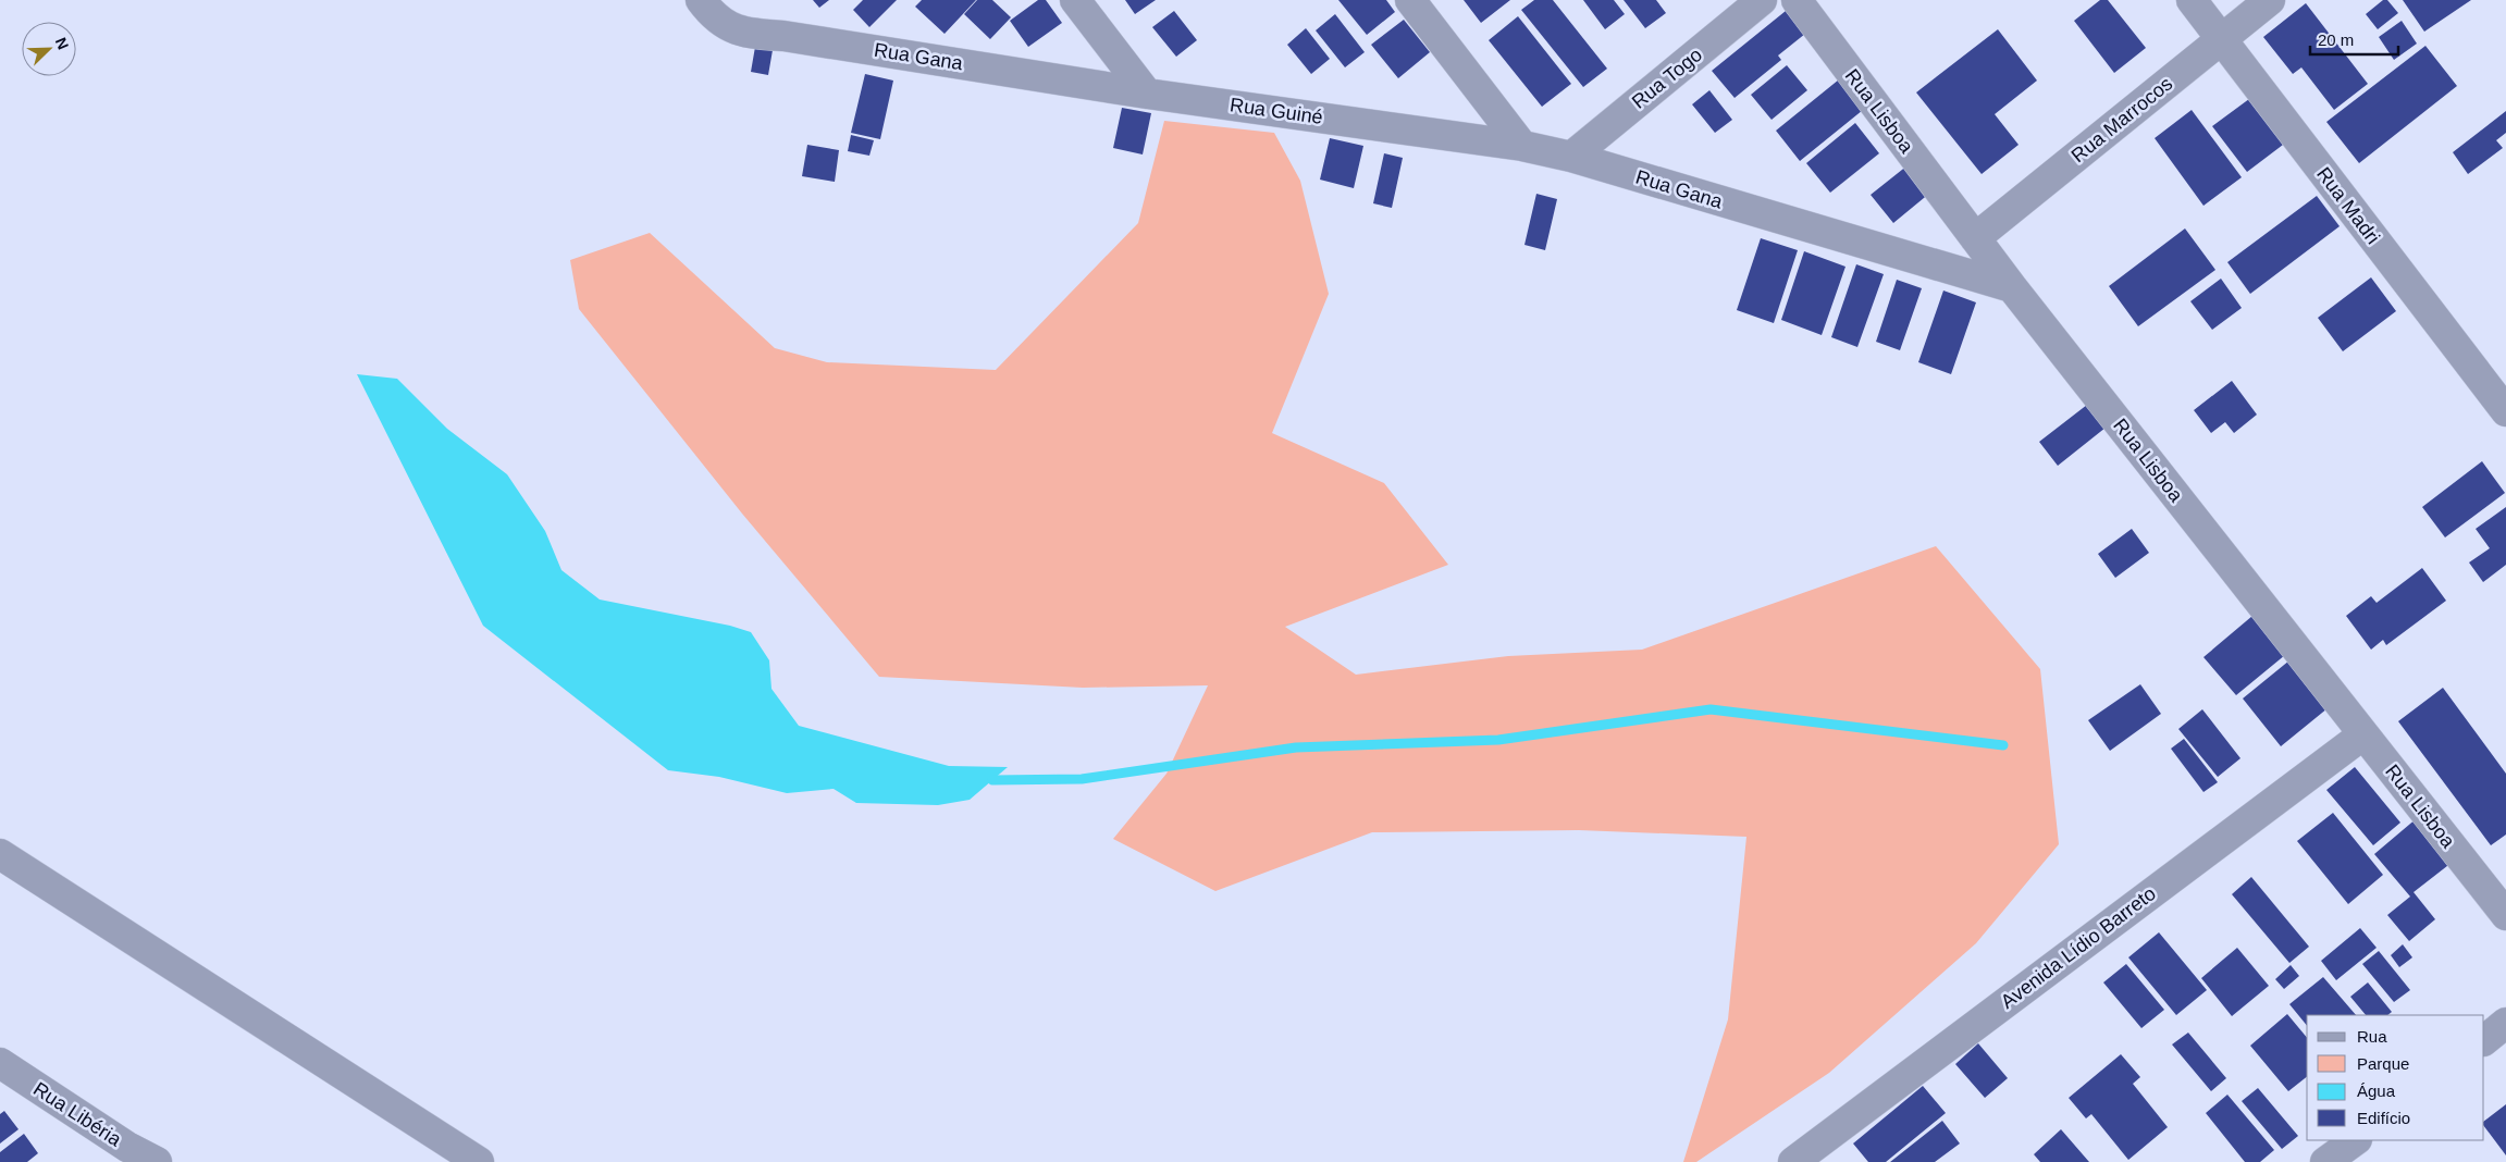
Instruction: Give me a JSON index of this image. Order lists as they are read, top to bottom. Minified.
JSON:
{"streets":{"street":["Rua Gana","Rua Togo","Rua Guiné","Rua Lisboa","Rua Marrocos","Rua Madri","Avenida Lídio Barreto","Rua Libéria"]},"crossings":[["Rua Gana","Rua Togo"],["Rua Gana","Rua Guiné"],["Rua Gana","Rua Lisboa"],["Rua Lisboa","Rua Marrocos"],["Rua Lisboa","Avenida Lídio Barreto"],["Rua Marrocos","Rua Madri"]],"legend":["Rua","Parque","Água","Edifício"],"scale_bar":"20 m","north":"top right"}
